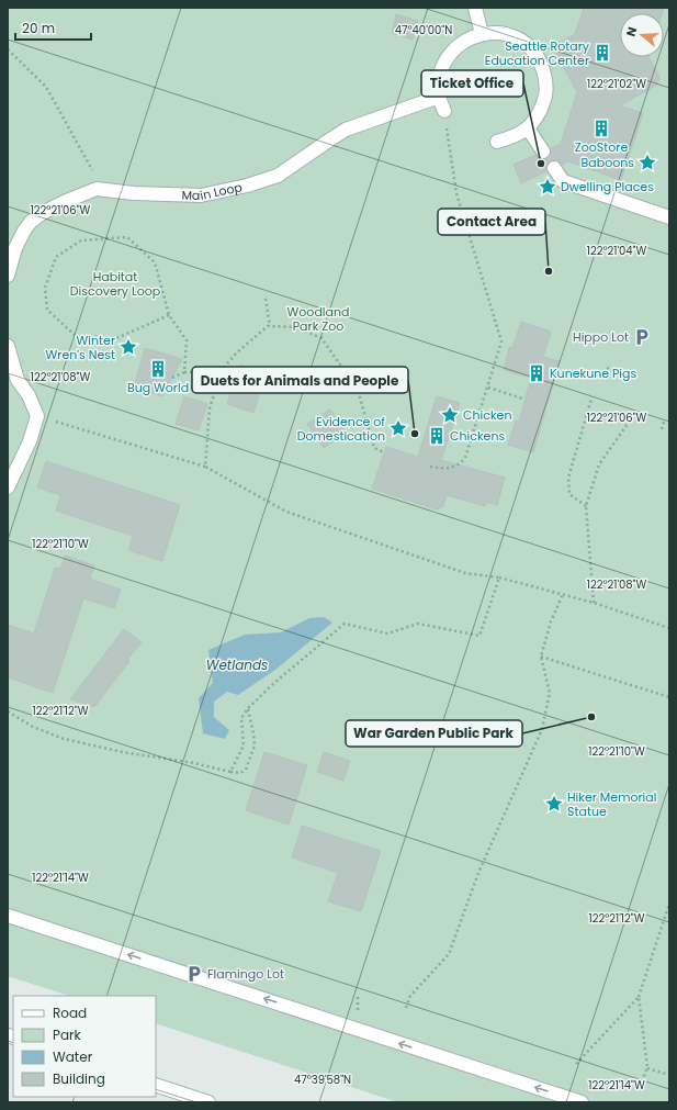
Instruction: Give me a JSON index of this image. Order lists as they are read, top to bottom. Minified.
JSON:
{"streets":{"street":["Main Loop"]},"water":["Wetlands"],"parks":["Habitat Discovery Loop","Woodland Park Zoo"],"places":{"building":["Seattle Rotary Education Center","ZooStore","Bug World","Kunekune Pigs","Chickens"],"place":["Baboons","Dwelling Places","Winter Wren's Nest","Chicken","Evidence of Domestication","Hiker Memorial Statue"],"other":["Ticket Office","Contact Area","Duets for Animals and People","War Garden Public Park"],"parking":["Hippo Lot","Flamingo Lot"]},"legend":["Road","Park","Water","Building"],"scale_bar":"20 m","north":"left","coordinates":["47°40'00\"N","122°21'02\"W","122°21'06\"W","122°21'04\"W","122°21'08\"W","122°21'10\"W","122°21'12\"W","122°21'14\"W","47°39'58\"N"]}
